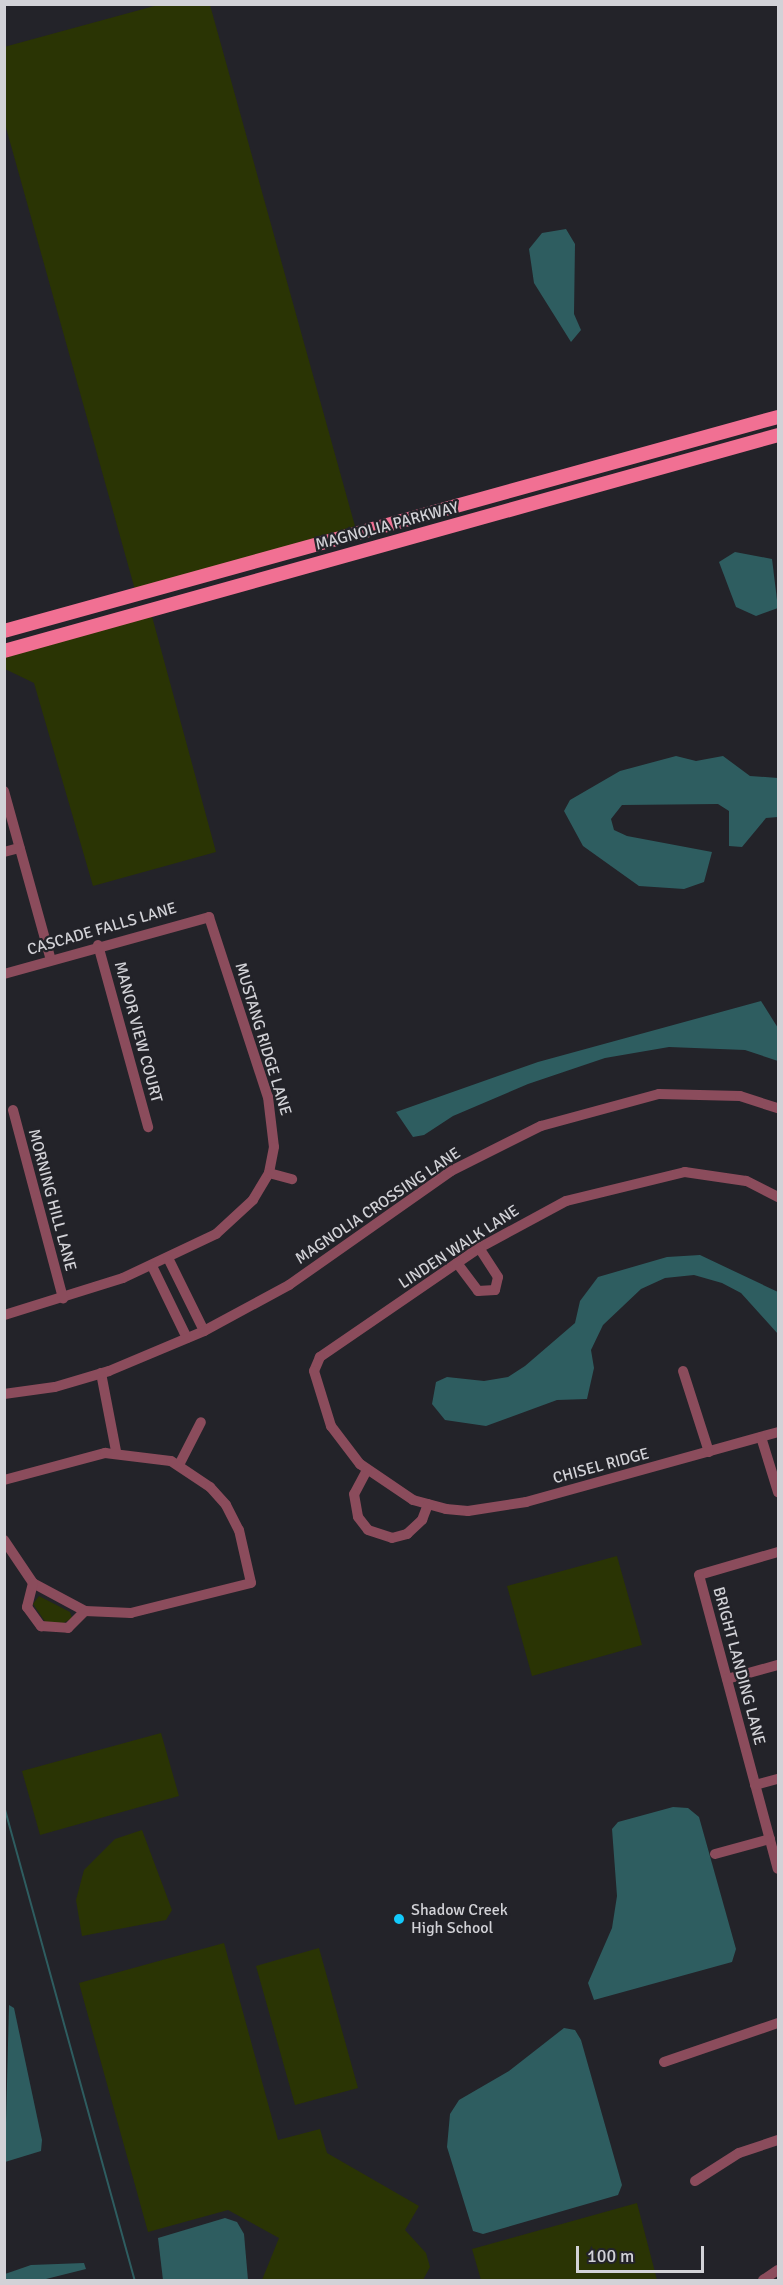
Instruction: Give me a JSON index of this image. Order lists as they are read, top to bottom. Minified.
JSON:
{"streets":{"main road":["MAGNOLIA PARKWAY"],"street":["CASCADE FALLS LANE","MANOR VIEW COURT","MUSTANG RIDGE LANE","MORNING HILL LANE","MAGNOLIA CROSSING LANE","LINDEN WALK LANE","CHISEL RIDGE","BRIGHT LANDING LANE"]},"crossings":[["CASCADE FALLS LANE","MANOR VIEW COURT"],["CASCADE FALLS LANE","MUSTANG RIDGE LANE"],["LINDEN WALK LANE","CHISEL RIDGE"]],"places":["Shadow Creek High School"],"scale_bar":"100 m"}
